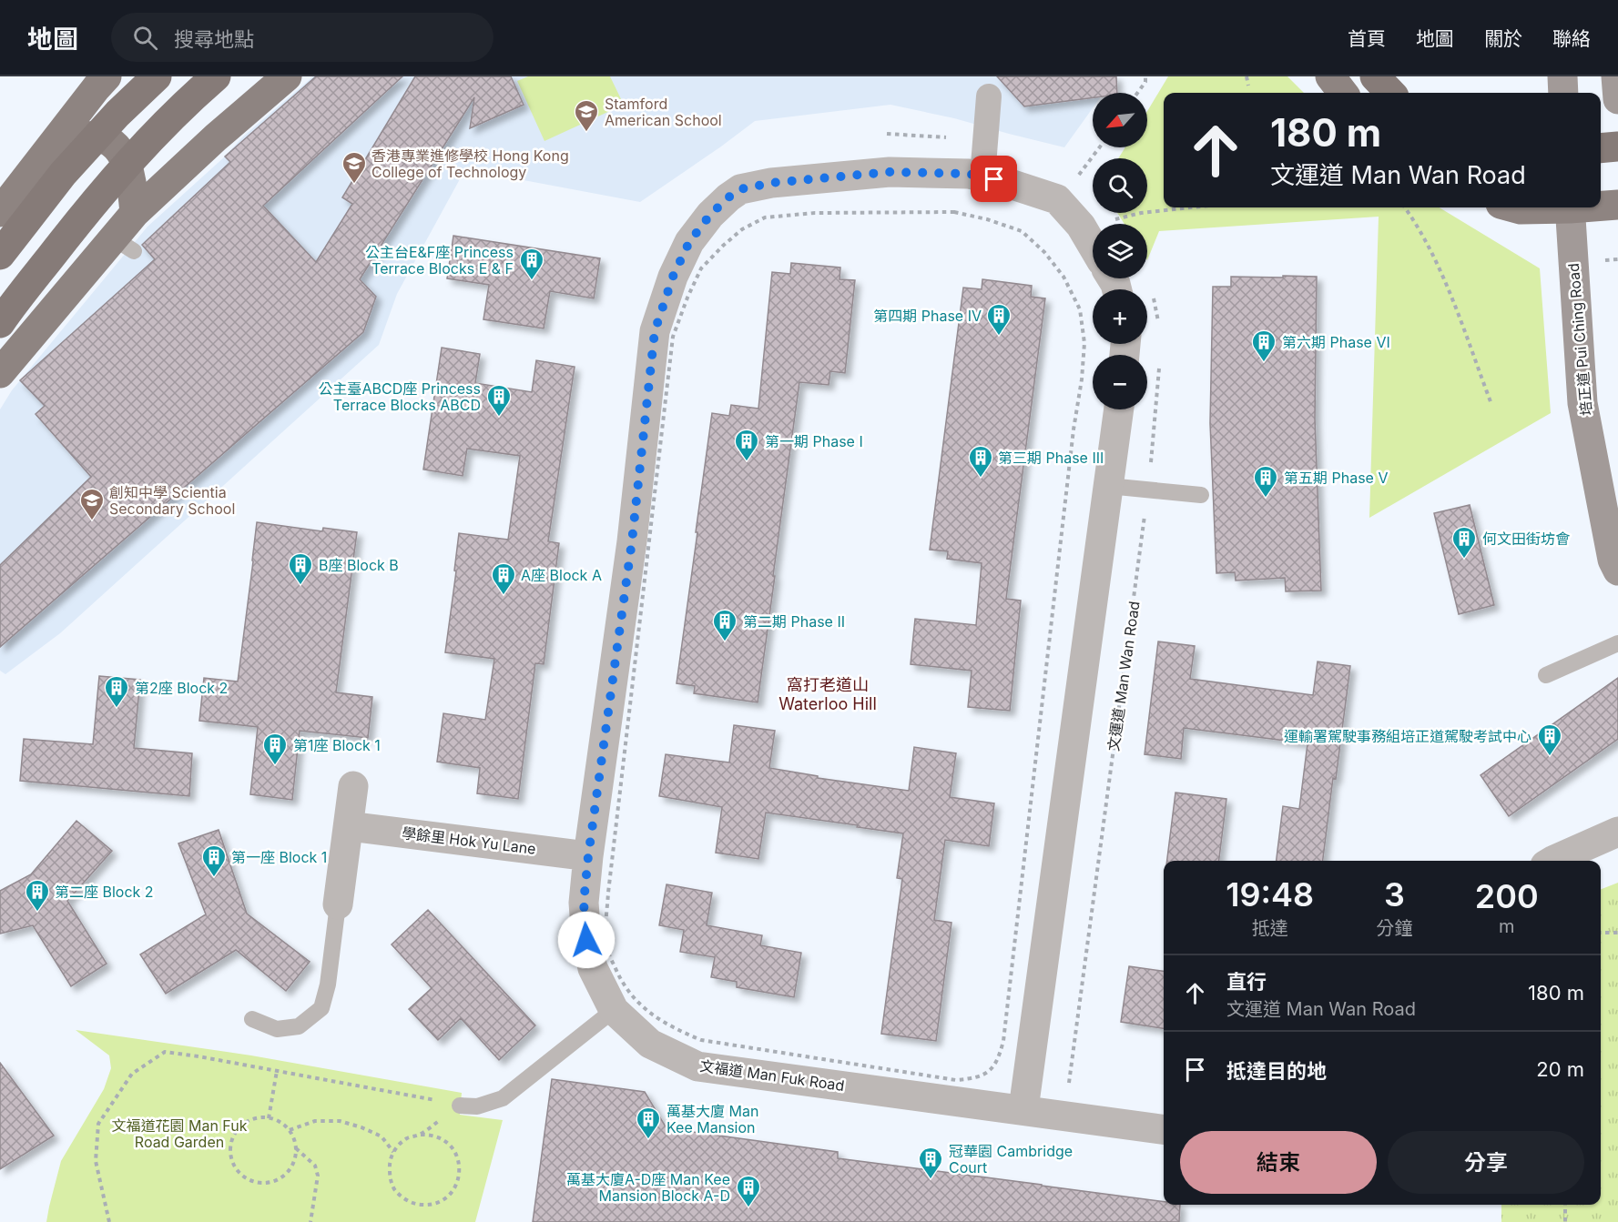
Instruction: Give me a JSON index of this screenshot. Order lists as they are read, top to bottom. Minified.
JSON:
{"streets":{"main road":["培正道 Pui Ching Road"],"street":["學餘里 Hok Yu Lane","文福道 Man Fuk Road"],"path":["文運道 Man Wan Road"]},"crossings":[["學餘里 Hok Yu Lane","文福道 Man Fuk Road"]],"districts":["窩打老道山 Waterloo Hill"],"parks":["文福道花園 Man Fuk Road Garden"],"places":{"school or university":["Stamford American School","香港專業進修學校 Hong Kong College of Technology","創知中學 Scientia Secondary School"],"building":["公主台E&F座 Princess Terrace Blocks E & F","第四期 Phase IV","第六期 Phase VI","公主臺ABCD座 Princess Terrace Blocks ABCD","第一期 Phase I","第三期 Phase III","第五期 Phase V","何文田街坊會","B座 Block B","A座 Block A","第二期 Phase II","第2座 Block 2","運輸署駕駛事務組培正道駕駛考試中心","第1座 Block 1","第一座 Block 1","第二座 Block 2","萬基大廈 Man Kee Mansion","冠華園 Cambridge Court","萬基大廈A-D座 Man Kee Mansion Block A-D"]},"north":"bottom left","page":{"header":"地圖","search":"搜尋地點","nav":["首頁","地圖","關於","聯絡"],"map_buttons":["+","−"],"turn":["180 m","文運道 Man Wan Road"],"eta":["19:48","抵達","3","分鐘","200","m"],"list":[{"name":"直行","note":"文運道 Man Wan Road","value":"180 m"},{"name":"抵達目的地","value":"20 m"}],"buttons":["結束","分享"]}}
